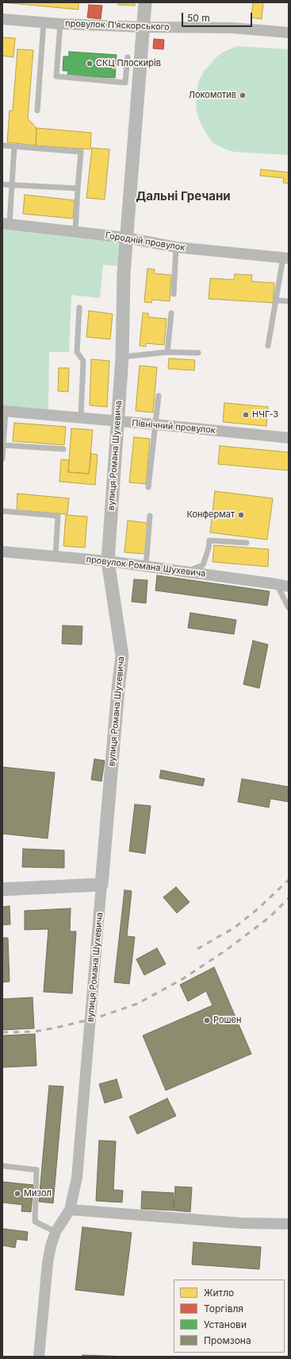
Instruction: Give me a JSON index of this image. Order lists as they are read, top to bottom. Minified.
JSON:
{"streets":{"street":["провулок Пʼяскорського","Городній провулок","Північний провулок","вулиця Романа Шухевича","провулок Романа Шухевича"]},"crossings":[["провулок Пʼяскорського","вулиця Романа Шухевича"],["Городній провулок","вулиця Романа Шухевича"],["Північний провулок","вулиця Романа Шухевича"],["вулиця Романа Шухевича","провулок Романа Шухевича"]],"districts":["Дальні Гречани"],"places":["СКЦ Плоскирів","Локомотив","НЧГ-3","Конфермат","Рошен","Мизол"],"legend":["Житло","Торгівля","Установи","Промзона"],"scale_bar":"50 m"}
